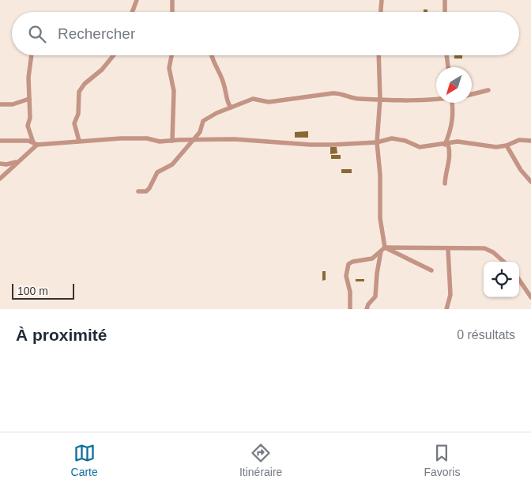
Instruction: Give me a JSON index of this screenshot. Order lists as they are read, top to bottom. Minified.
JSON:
{"scale_bar":"100 m","north":"bottom left","page":{"search":"Rechercher","scale":"100 m","heading":["À proximité","0 résultats"],"nav":["Carte","Itinéraire","Favoris"]}}
